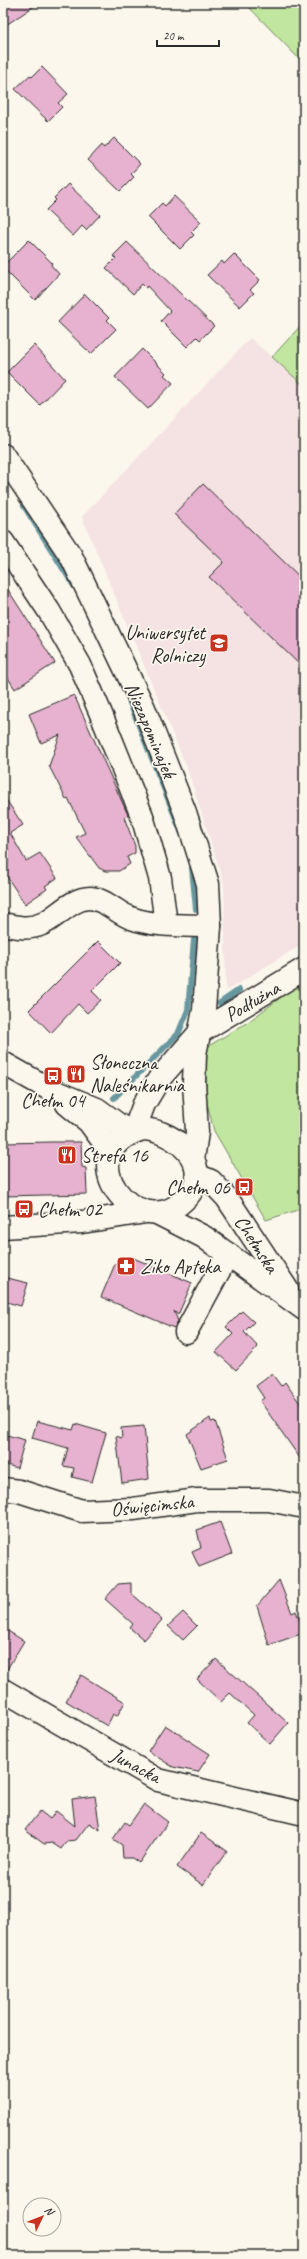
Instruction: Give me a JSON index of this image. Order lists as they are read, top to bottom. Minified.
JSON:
{"streets":{"street":["Niezapominajek","Podłużna","Chełmska","Oświęcimska","Junacka"]},"crossings":[["Niezapominajek","Podłużna"],["Podłużna","Chełmska"]],"places":{"school or university":["Uniwersytet Rolniczy"],"restaurant":["Słoneczna Naleśnikarnia","Strefa 16"],"bus stop":["Chełm 04","Chełm 06","Chełm 02"],"pharmacy":["Ziko Apteka"]},"scale_bar":"20 m","north":"top right"}
